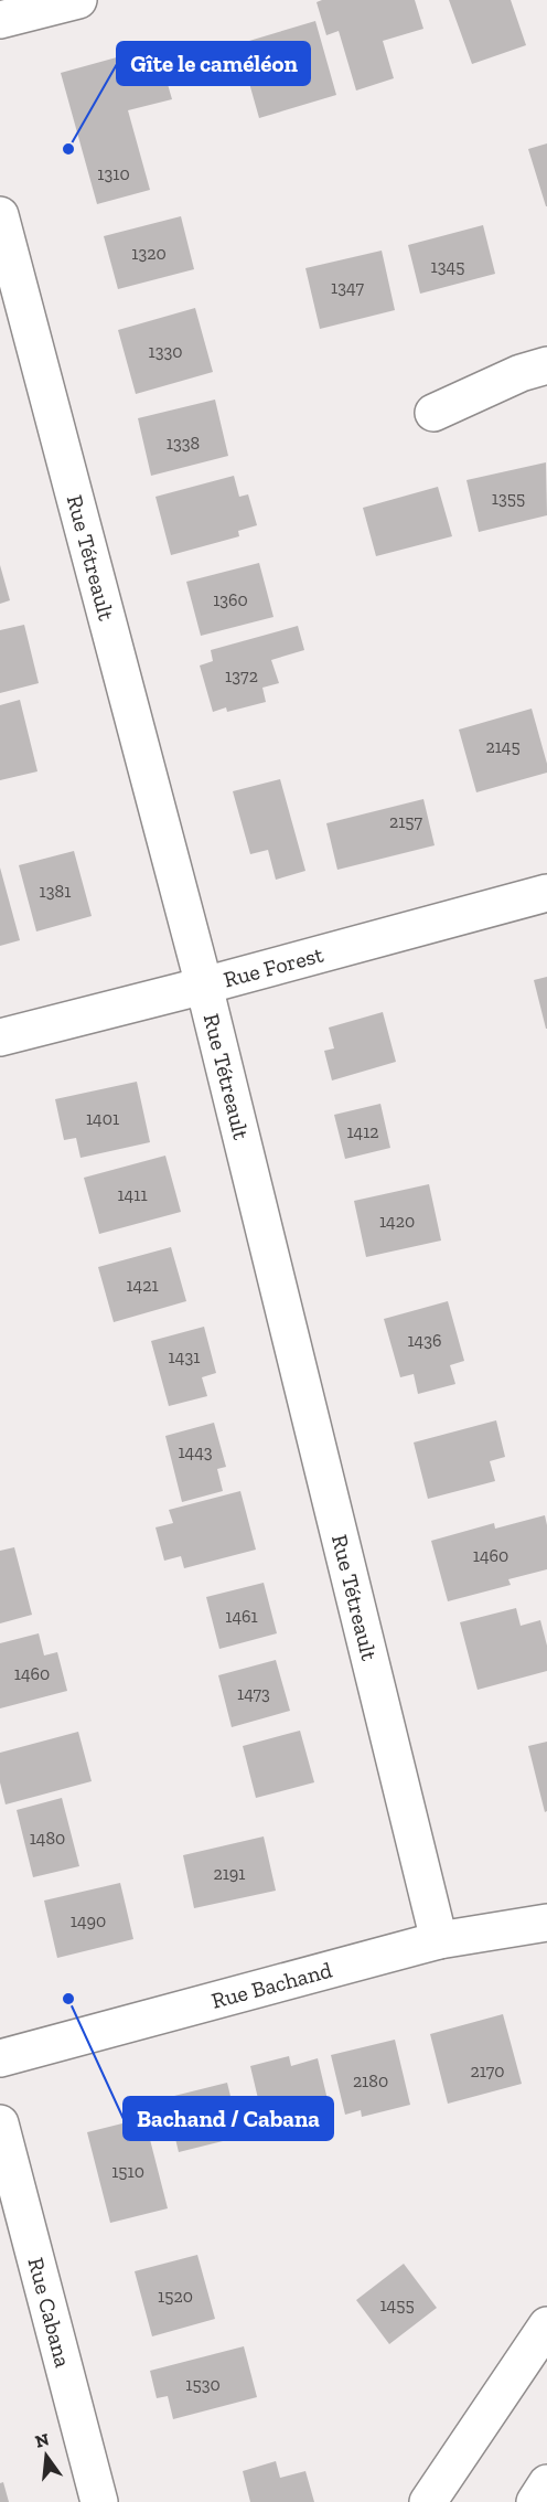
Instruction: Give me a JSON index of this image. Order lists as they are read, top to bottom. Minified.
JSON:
{"streets":{"street":["Rue Tétreault","Rue Forest","Rue Bachand","Rue Cabana"]},"crossings":[["Rue Tétreault","Rue Forest"],["Rue Tétreault","Rue Bachand"]],"places":["Gîte le caméléon","Bachand / Cabana"],"house_numbers":["1310","1320","1345","1347","1330","1338","1355","1360","1372","2145","2157","1381","1401","1412","1411","1420","1421","1436","1431","1443","1460","1461","1460","1473","1480","2191","1490","2170","2180","1510","1520","1455","1530"],"north":"top"}
